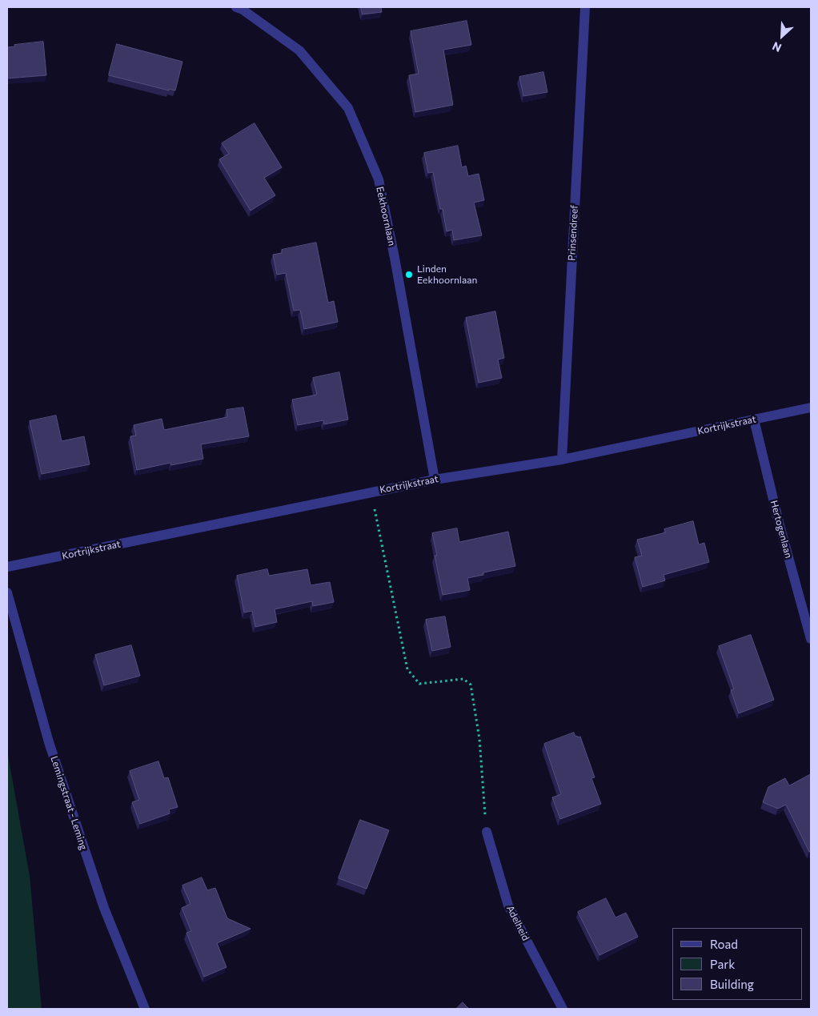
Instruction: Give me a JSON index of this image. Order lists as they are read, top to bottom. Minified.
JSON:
{"streets":{"street":["Eekhoornlaan","Prinsendreef","Kortrijkstraat","Hertogenlaan","Lemingstraat - Leming","Adelheid"]},"crossings":[["Eekhoornlaan","Kortrijkstraat"],["Prinsendreef","Kortrijkstraat"],["Kortrijkstraat","Hertogenlaan"]],"places":["Linden Eekhoornlaan"],"legend":["Road","Park","Building"],"north":"bottom left"}
